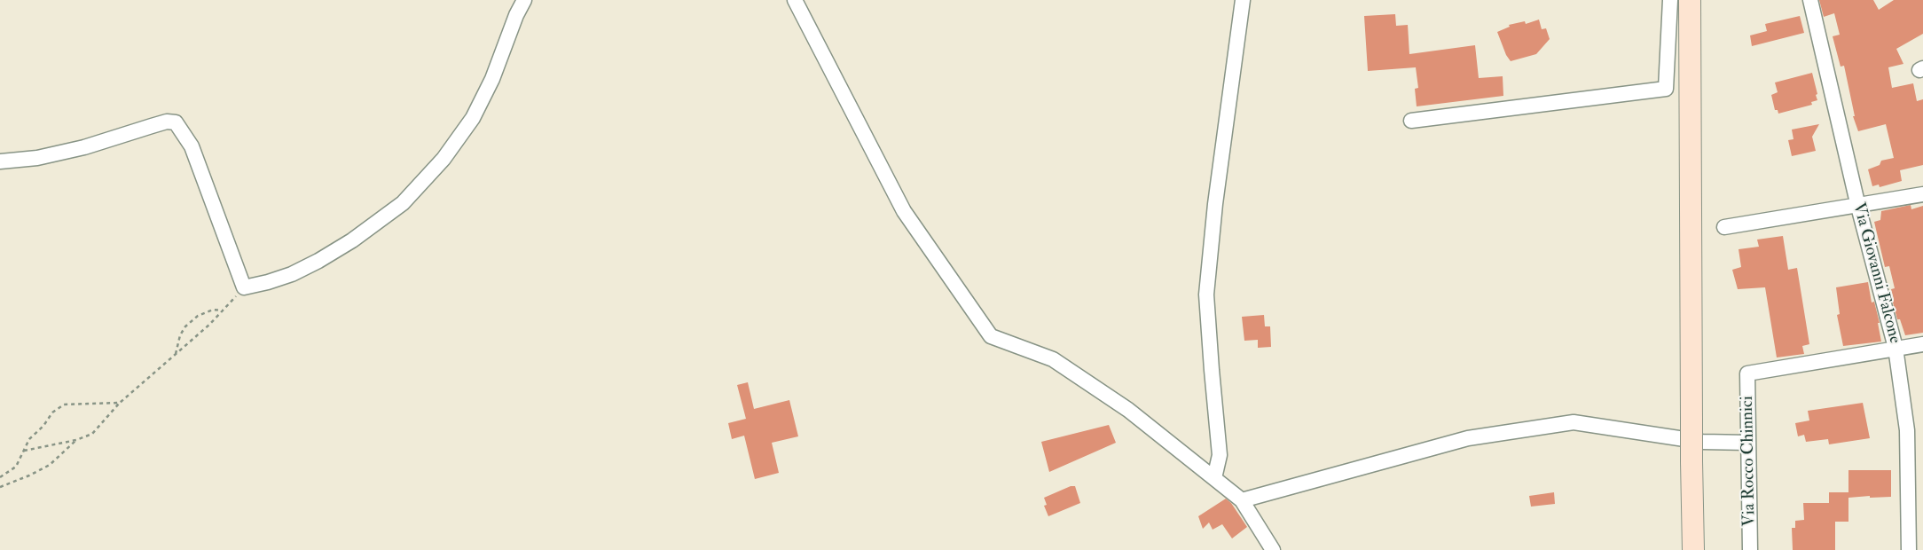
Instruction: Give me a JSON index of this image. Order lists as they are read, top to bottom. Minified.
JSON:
{"streets":{"street":["Via Giovanni Falcone","Via Rocco Chinnici"]},"crossings":[["Via Giovanni Falcone","Via Rocco Chinnici"]]}
